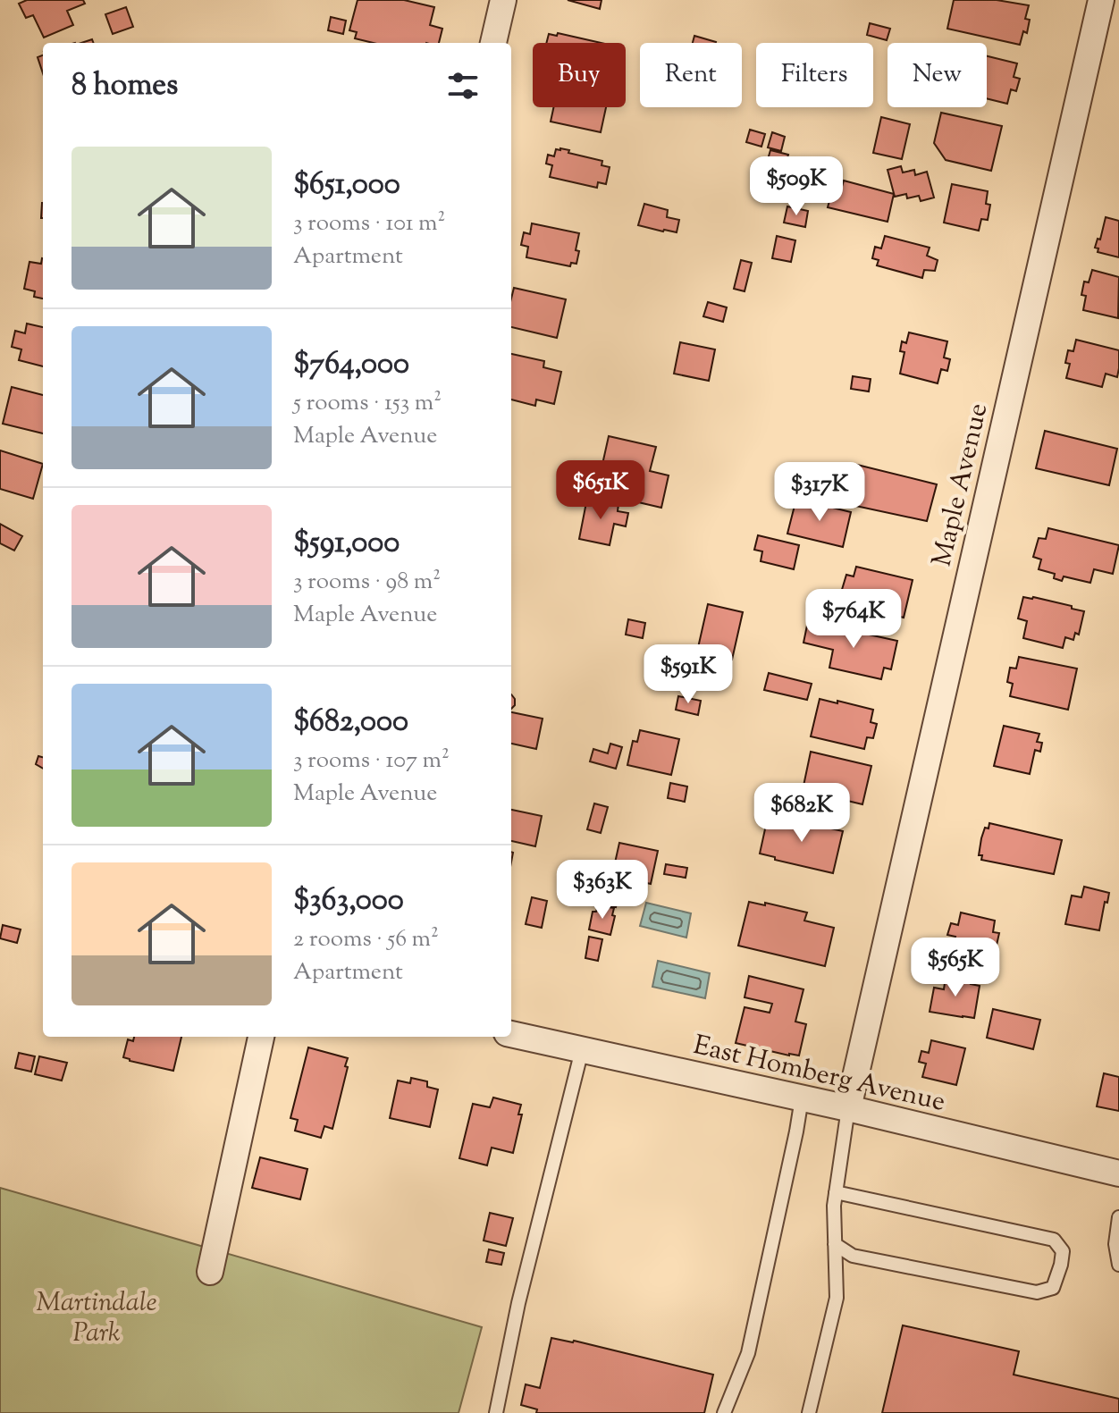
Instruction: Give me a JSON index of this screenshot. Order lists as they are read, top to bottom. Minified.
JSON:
{"streets":{"street":["Maple Avenue","East Homberg Avenue"]},"crossings":[["Maple Avenue","East Homberg Avenue"]],"parks":["Martindale Park"],"page":{"chip":["Buy","Rent","Filters","New"],"heading":"8 homes","list":[{"name":"$651,000","note":"3 rooms · 101 m² · Apartment"},{"name":"$764,000","note":"5 rooms · 153 m² · Maple Avenue"},{"name":"$591,000","note":"3 rooms · 98 m² · Maple Avenue"},{"name":"$682,000","note":"3 rooms · 107 m² · Maple Avenue"},{"name":"$363,000","note":"2 rooms · 56 m² · Apartment"}],"price":["$509K","$651K","$317K","$764K","$591K","$682K","$363K","$565K"]}}
